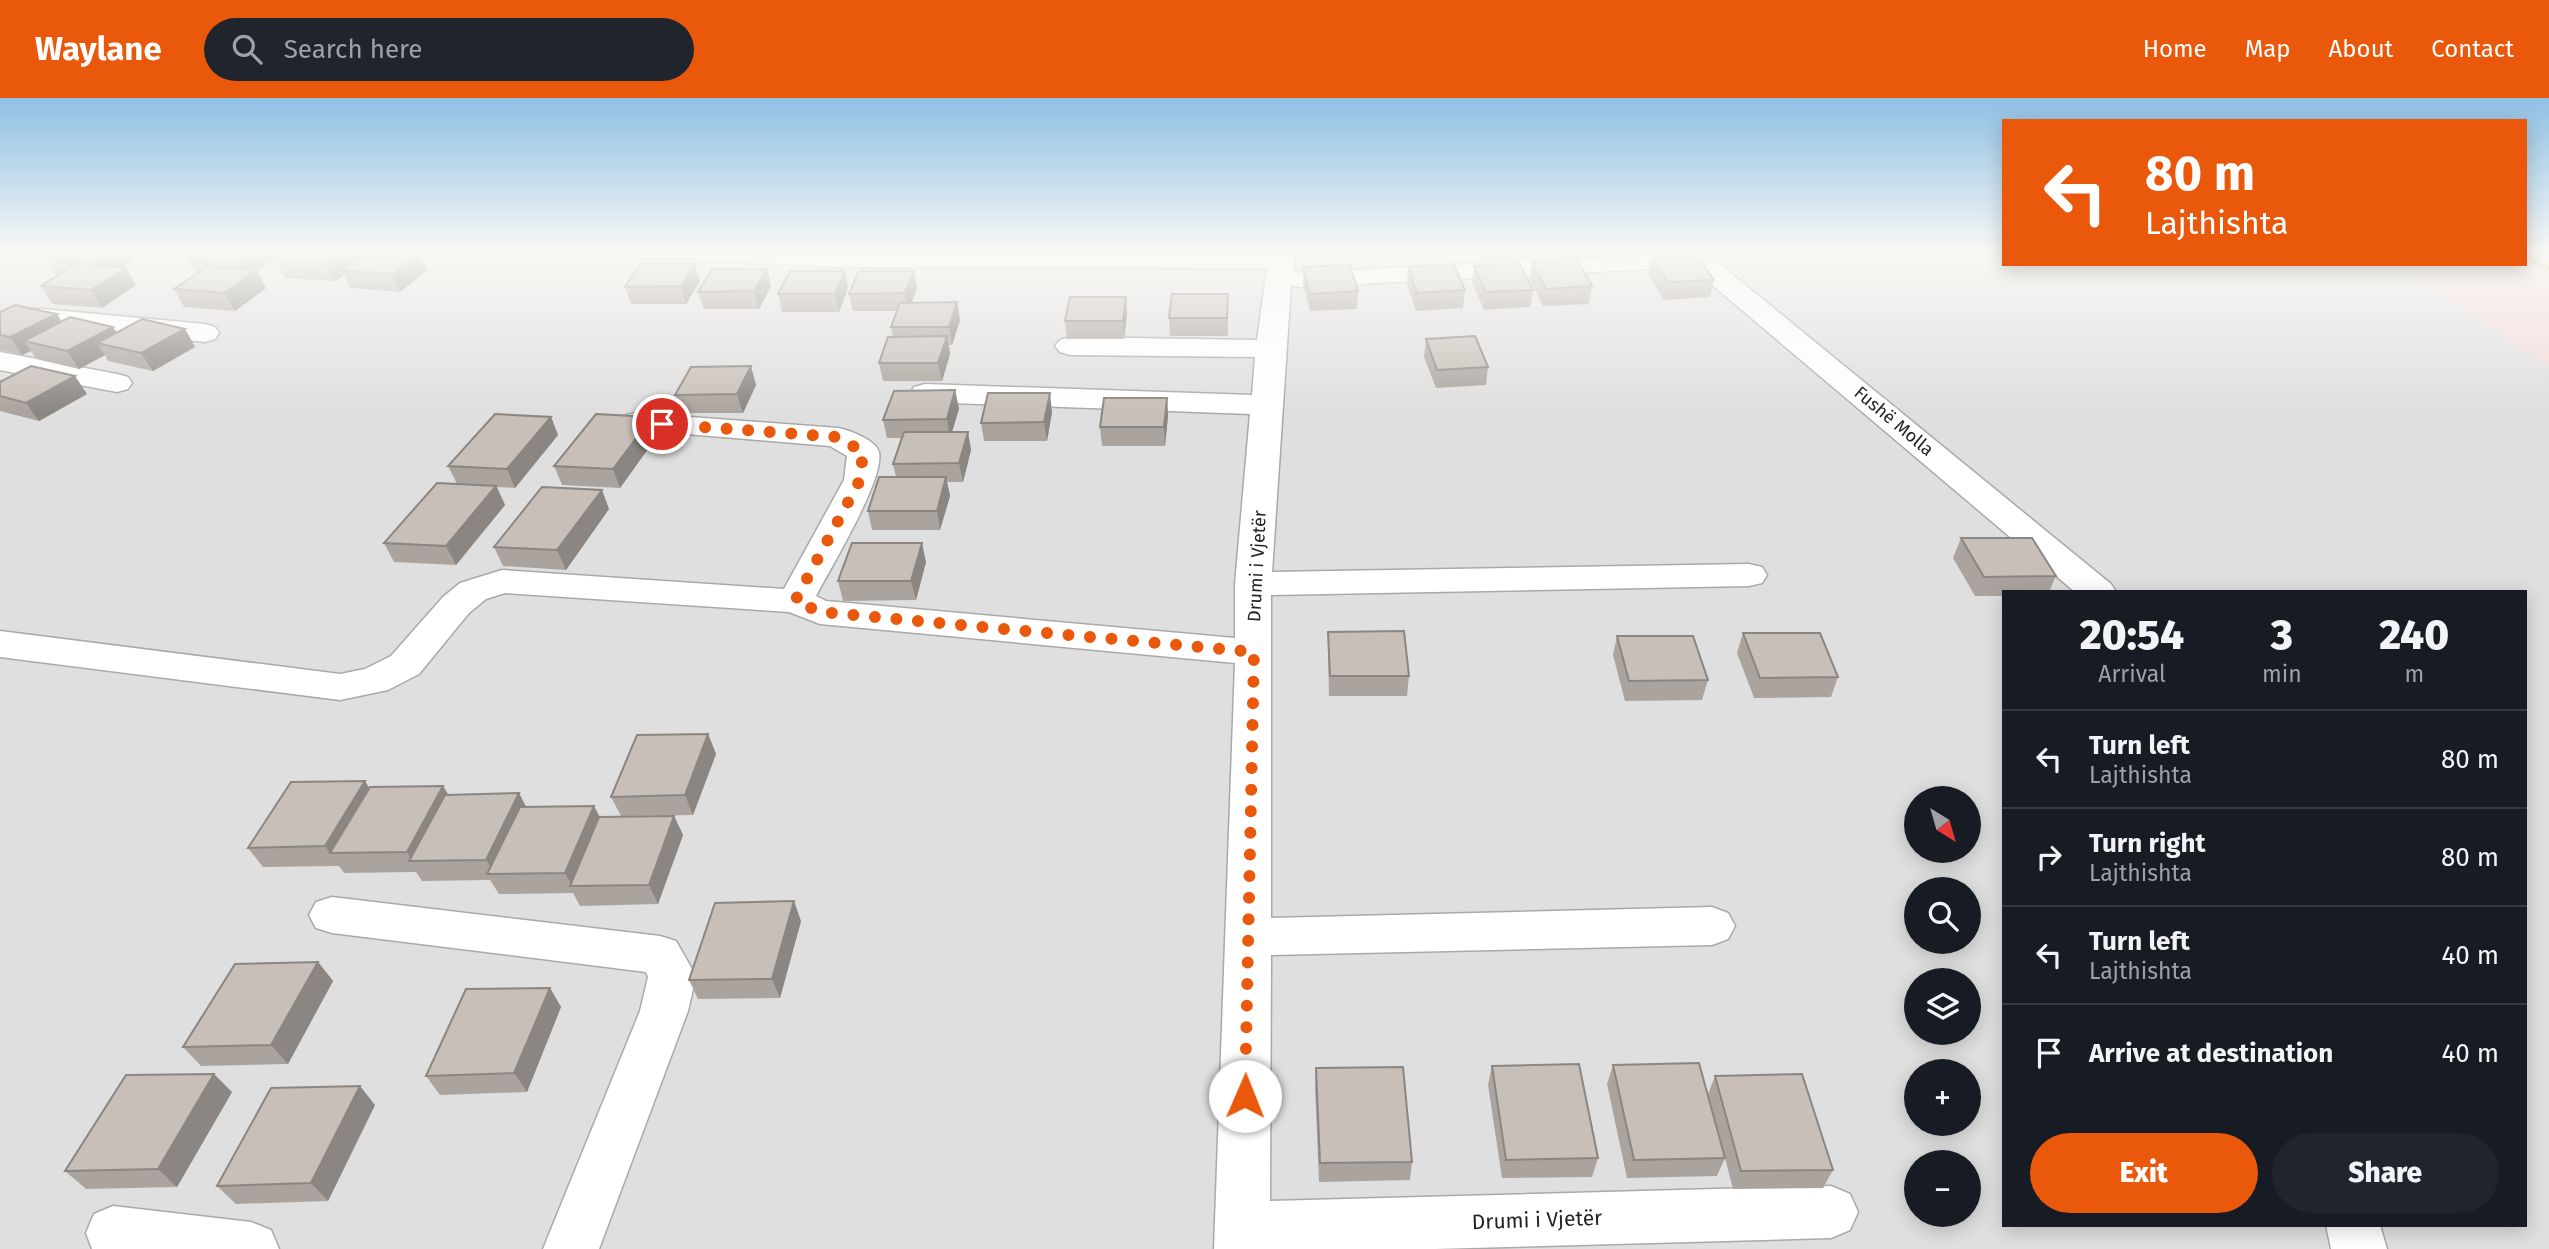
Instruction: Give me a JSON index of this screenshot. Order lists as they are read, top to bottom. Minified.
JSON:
{"streets":{"street":["Fushë Molla","Drumi i Vjetër"]},"north":"bottom right","page":{"header":"Waylane","search":"Search here","nav":["Home","Map","About","Contact"],"turn":["80 m","Lajthishta"],"eta":["20:54","Arrival","3","min","240","m"],"list":[{"name":"Turn left","note":"Lajthishta","value":"80 m"},{"name":"Turn right","note":"Lajthishta","value":"80 m"},{"name":"Turn left","note":"Lajthishta","value":"40 m"},{"name":"Arrive at destination","value":"40 m"}],"map_buttons":["+","−"],"buttons":["Exit","Share"]}}
